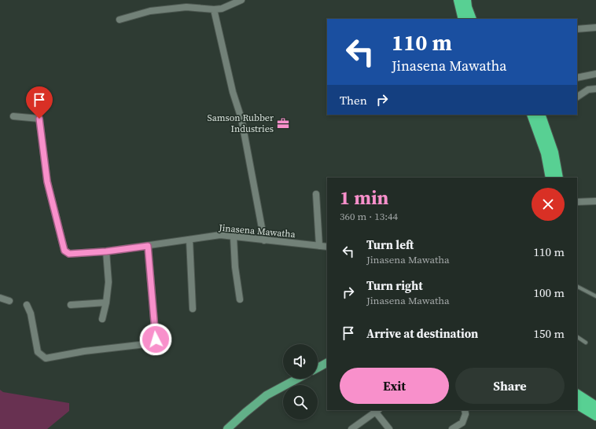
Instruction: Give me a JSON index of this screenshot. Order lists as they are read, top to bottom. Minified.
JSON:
{"streets":{"street":["Jinasena Mawatha"]},"places":{"office":["Samson Rubber Industries"]},"page":{"turn":["110 m","Jinasena Mawatha"],"then":"Then","heading":["1 min","360 m · 13:44"],"list":[{"name":"Turn left","note":"Jinasena Mawatha","value":"110 m"},{"name":"Turn right","note":"Jinasena Mawatha","value":"100 m"},{"name":"Arrive at destination","value":"150 m"}],"buttons":["Exit","Share"]}}
